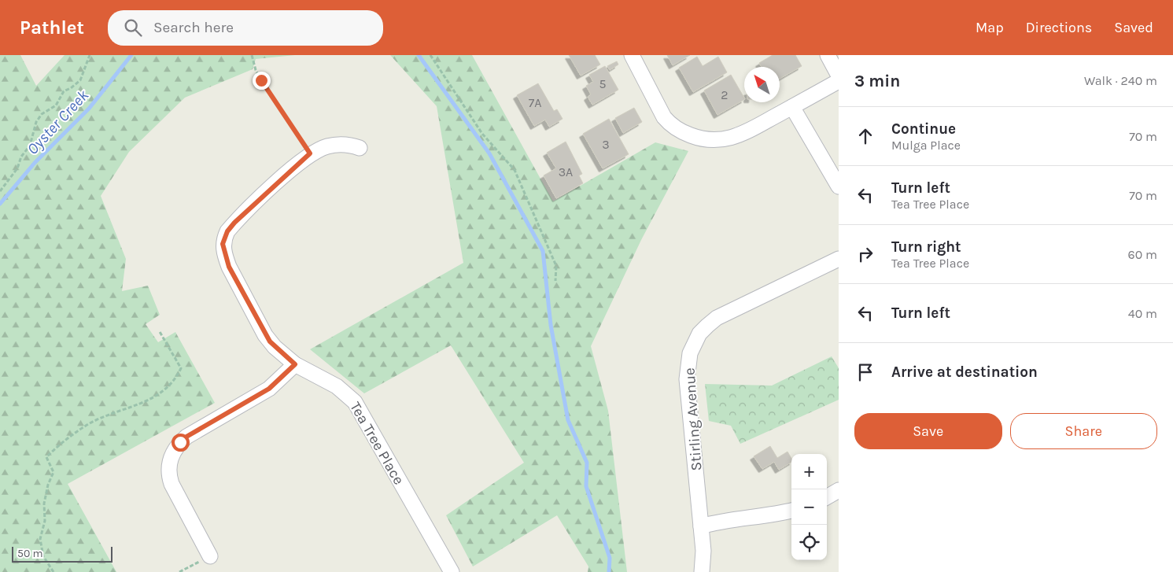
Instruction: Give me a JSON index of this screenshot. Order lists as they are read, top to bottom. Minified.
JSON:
{"streets":{"street":["Stirling Avenue","Tea Tree Place"]},"water":["Oyster Creek"],"house_numbers":["5","2","7A","3","3A"],"scale_bar":"50 m","north":"top left","page":{"header":"Pathlet","search":"Search here","nav":["Map","Directions","Saved"],"heading":["3 min","Walk · 240 m"],"list":[["Continue","Mulga Place","70 m"],["Turn left","Tea Tree Place","70 m"],["Turn right","Tea Tree Place","60 m"],["Turn left","40 m"],"Arrive at destination"],"buttons":["Save","Share"],"map_buttons":["+","−"],"scale":"50 m"}}
